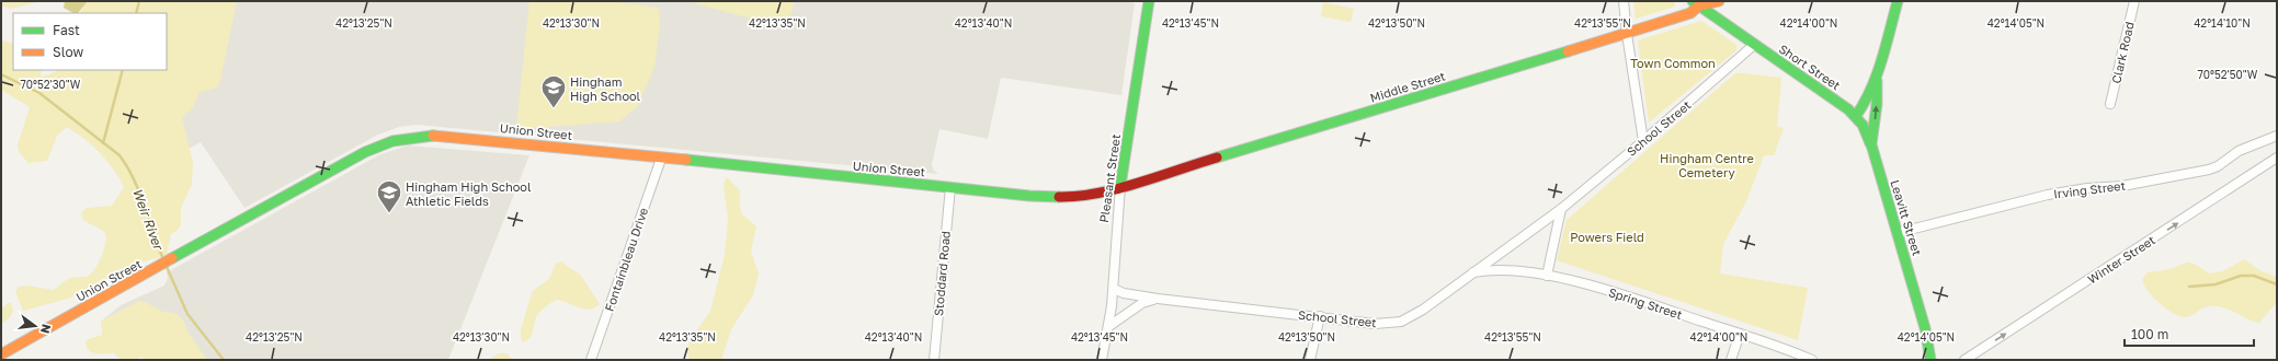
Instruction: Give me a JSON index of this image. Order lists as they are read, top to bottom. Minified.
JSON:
{"streets":{"street":["Clark Road","Short Street","Middle Street","School Street","Union Street","Pleasant Street","Irving Street","Leavitt Street","Fontainbleau Drive","Winter Street","Stoddard Road","Spring Street"]},"crossings":[["Short Street","Middle Street"],["Short Street","School Street"],["Short Street","Leavitt Street"],["Middle Street","Union Street"],["Middle Street","Pleasant Street"],["School Street","Pleasant Street"],["School Street","Spring Street"],["Union Street","Pleasant Street"],["Union Street","Fontainbleau Drive"],["Union Street","Stoddard Road"],["Irving Street","Leavitt Street"]],"one_way":["Winter Street"],"water":["Weir River"],"parks":["Town Common","Hingham Centre Cemetery","Powers Field"],"places":{"school or university":["Hingham High School","Hingham High School Athletic Fields"]},"legend":["Fast","Slow"],"scale_bar":"100 m","north":"right","coordinates":["42°13'25\"N","42°13'30\"N","42°13'35\"N","42°13'40\"N","42°13'45\"N","42°13'50\"N","42°13'55\"N","42°14'00\"N","42°14'05\"N","42°14'10\"N","70°52'50\"W","70°52'30\"W"]}
